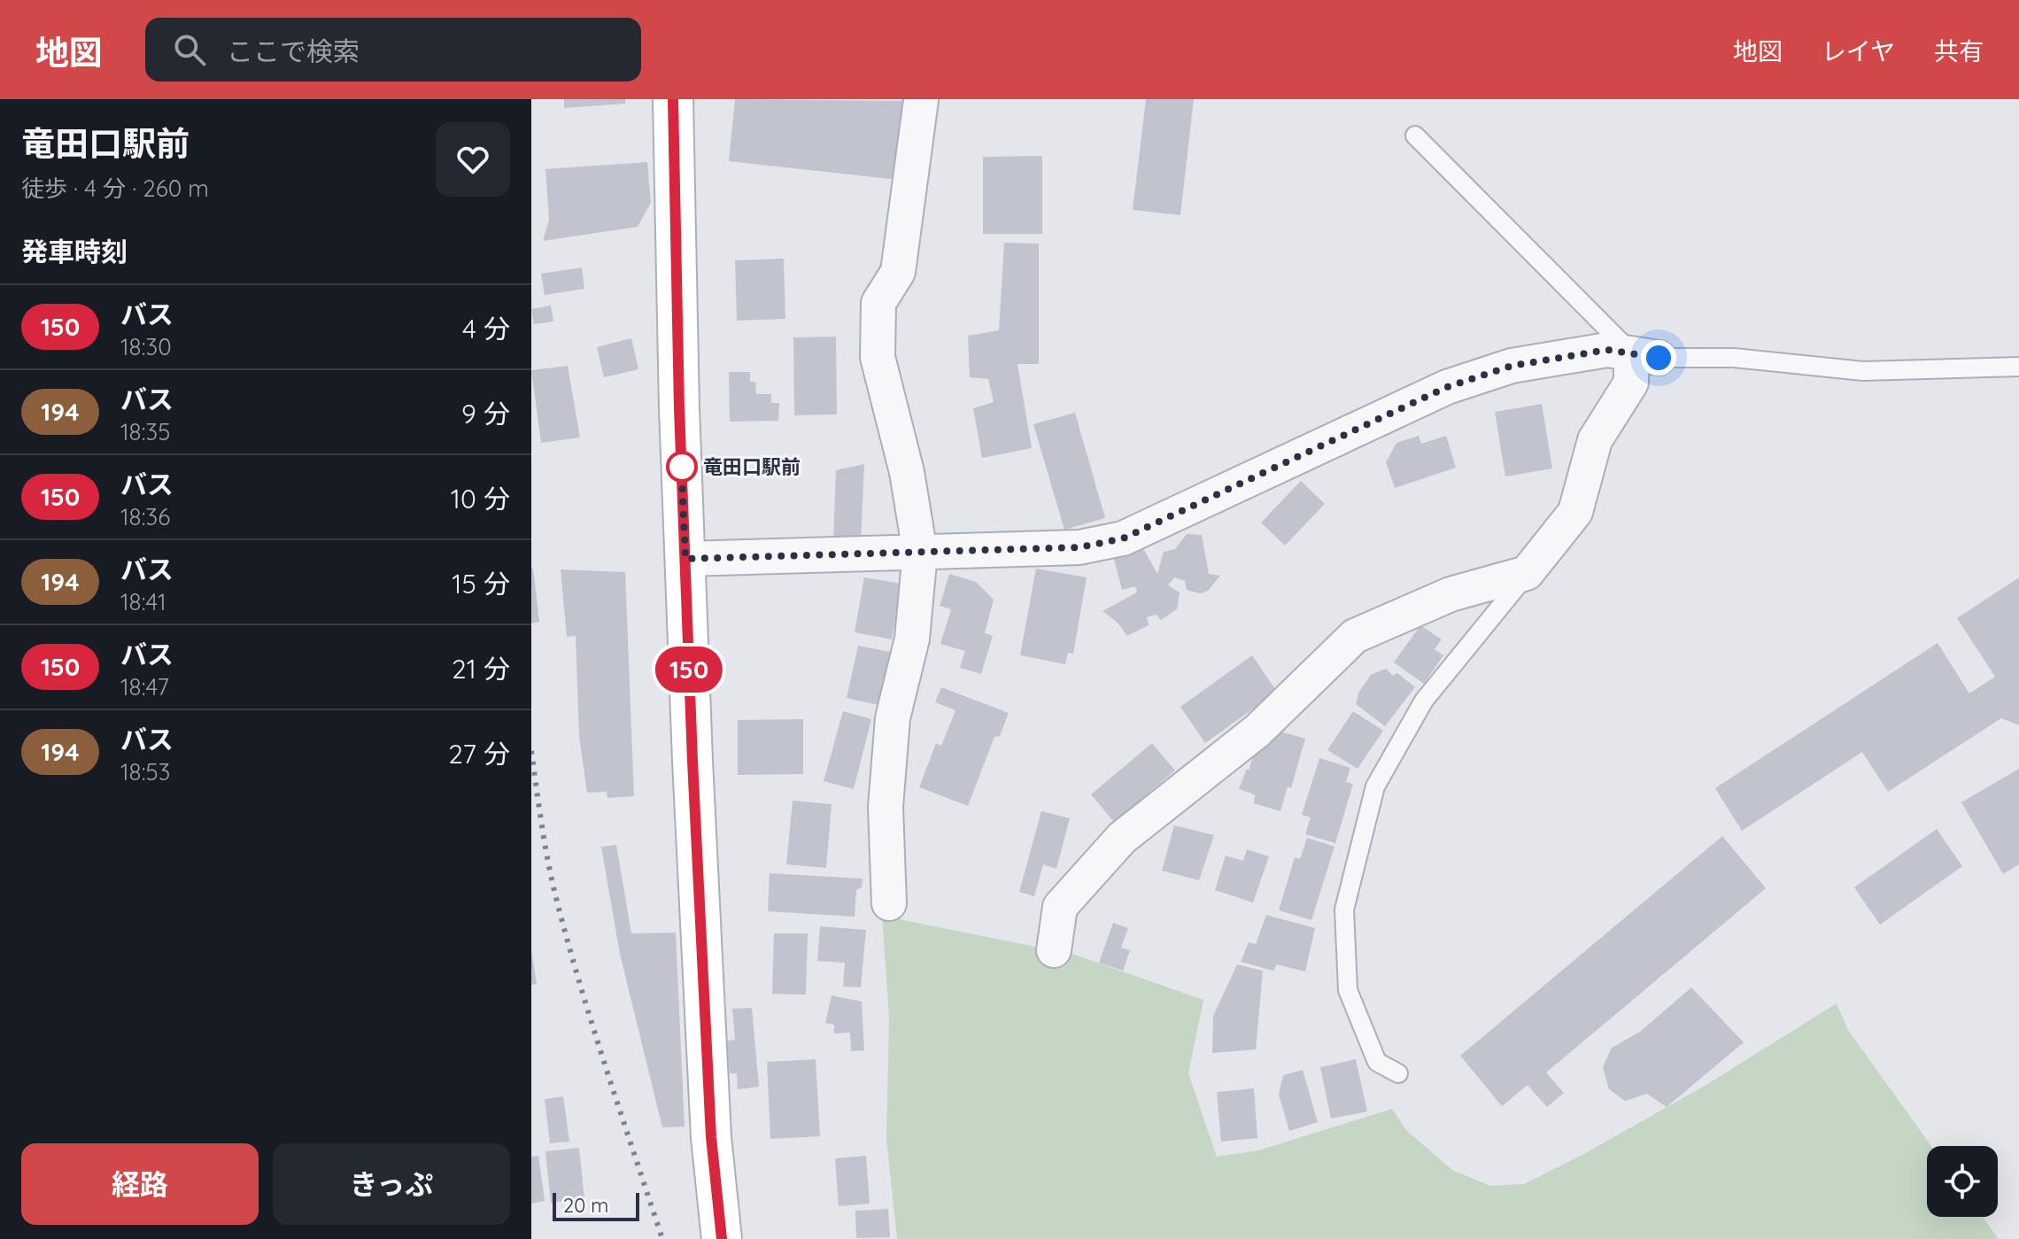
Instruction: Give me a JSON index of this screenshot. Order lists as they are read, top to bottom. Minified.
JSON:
{"places":["竜田口駅前"],"lines":["bus line 150"],"scale_bar":"20 m","page":{"header":"地図","search":"ここで検索","nav":["地図","レイヤ","共有"],"heading":[["竜田口駅前","徒歩 · 4 分 · 260 m"],"発車時刻"],"on_map":"150","list":[{"mark":"150","name":"バス","note":"18:30","value":"4 分"},{"mark":"194","name":"バス","note":"18:35","value":"9 分"},{"mark":"150","name":"バス","note":"18:36","value":"10 分"},{"mark":"194","name":"バス","note":"18:41","value":"15 分"},{"mark":"150","name":"バス","note":"18:47","value":"21 分"},{"mark":"194","name":"バス","note":"18:53","value":"27 分"}],"buttons":["経路","きっぷ"],"scale":"20 m"}}
